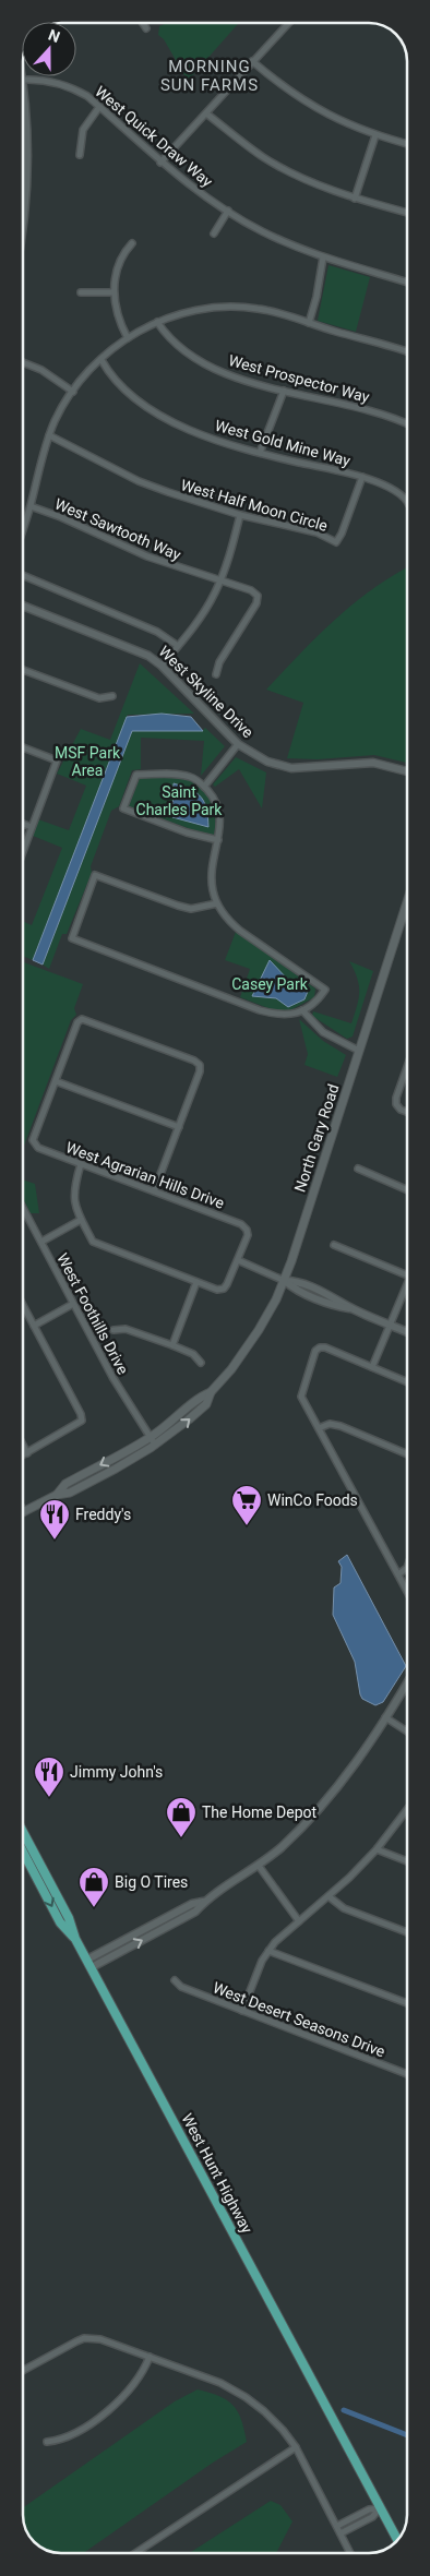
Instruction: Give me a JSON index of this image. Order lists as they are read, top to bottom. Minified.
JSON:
{"streets":{"main road":["North Gary Road","West Hunt Highway"],"street":["West Quick Draw Way","West Prospector Way","West Gold Mine Way","West Half Moon Circle","West Sawtooth Way","West Skyline Drive","West Agrarian Hills Drive","West Foothills Drive","West Desert Seasons Drive"]},"crossings":[["West Gold Mine Way","West Half Moon Circle"],["North Gary Road","West Foothills Drive"]],"districts":["MORNING SUN FARMS"],"parks":["MSF Park Area","Saint Charles Park","Casey Park"],"places":{"supermarket":["WinCo Foods"],"restaurant":["Freddy's","Jimmy John's"],"shop":["The Home Depot","Big O Tires"]},"north":"top"}
